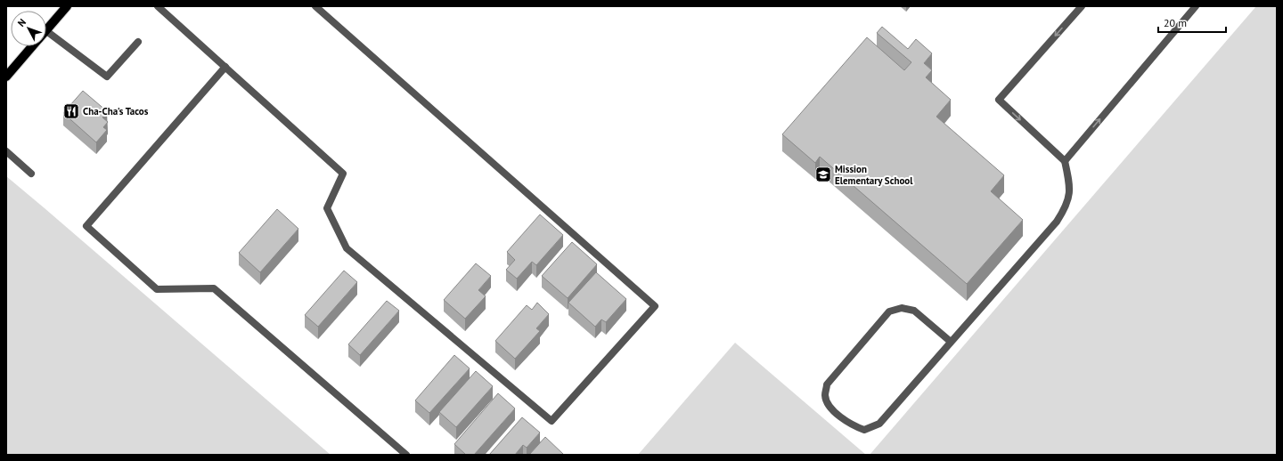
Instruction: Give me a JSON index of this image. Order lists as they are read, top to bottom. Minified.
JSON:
{"places":{"restaurant":["Cha-Cha's Tacos"],"school or university":["Mission Elementary School"]},"scale_bar":"20 m","north":"top left"}
